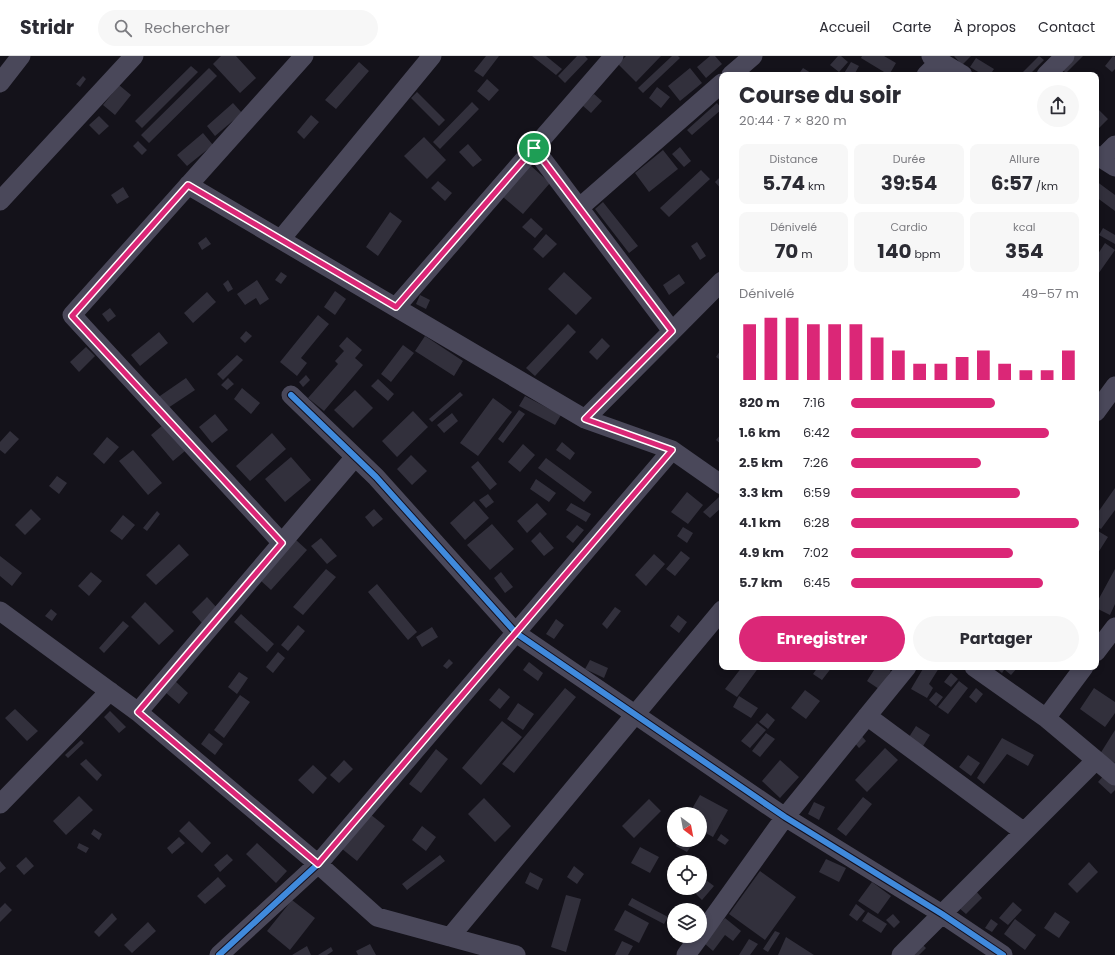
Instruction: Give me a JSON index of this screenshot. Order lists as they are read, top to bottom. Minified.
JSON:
{"north":"bottom right","page":{"header":"Stridr","search":"Rechercher","nav":["Accueil","Carte","À propos","Contact"],"heading":["Course du soir","20:44 · 7 × 820 m"],"stats":[["Distance","5.74 km"],["Durée","39:54"],["Allure","6:57 /km"],["Dénivelé","70 m"],["Cardio","140 bpm"],["kcal","354"]],"chart":["Dénivelé","49–57 m"],"list":[{"name":"820 m","note":"7:16"},{"name":"1.6 km","note":"6:42"},{"name":"2.5 km","note":"7:26"},{"name":"3.3 km","note":"6:59"},{"name":"4.1 km","note":"6:28"},{"name":"4.9 km","note":"7:02"},{"name":"5.7 km","note":"6:45"}],"buttons":["Enregistrer","Partager"]}}
